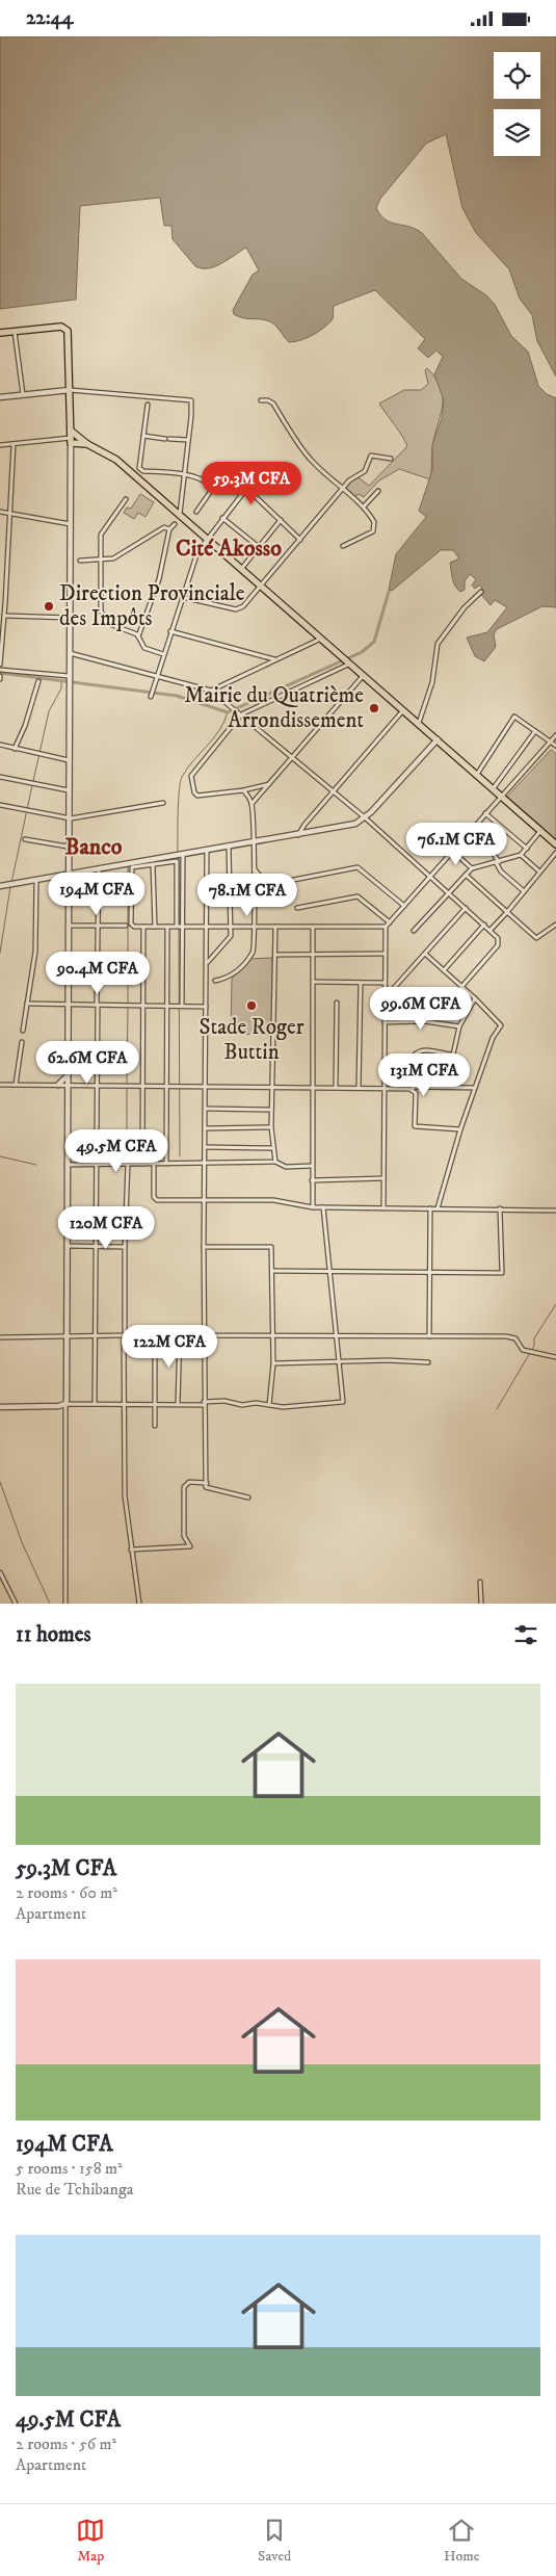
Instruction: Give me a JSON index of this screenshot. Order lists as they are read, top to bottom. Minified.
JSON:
{"districts":["Cité Akosso","Banco"],"places":["Direction Provinciale des Impôts","Mairie du Quatrième Arrondissement","Stade Roger Buttin"],"page":{"status":"22:44","price":["59.3M CFA","76.1M CFA","194M CFA","78.1M CFA","90.4M CFA","99.6M CFA","62.6M CFA","131M CFA","49.5M CFA","120M CFA","122M CFA"],"heading":"11 homes","list":[{"name":"59.3M CFA","note":"2 rooms · 60 m² · Apartment"},{"name":"194M CFA","note":"5 rooms · 158 m² · Rue de Tchibanga"},{"name":"49.5M CFA","note":"2 rooms · 56 m² · Apartment"}],"tabs":["Map","Saved","Home"]}}
